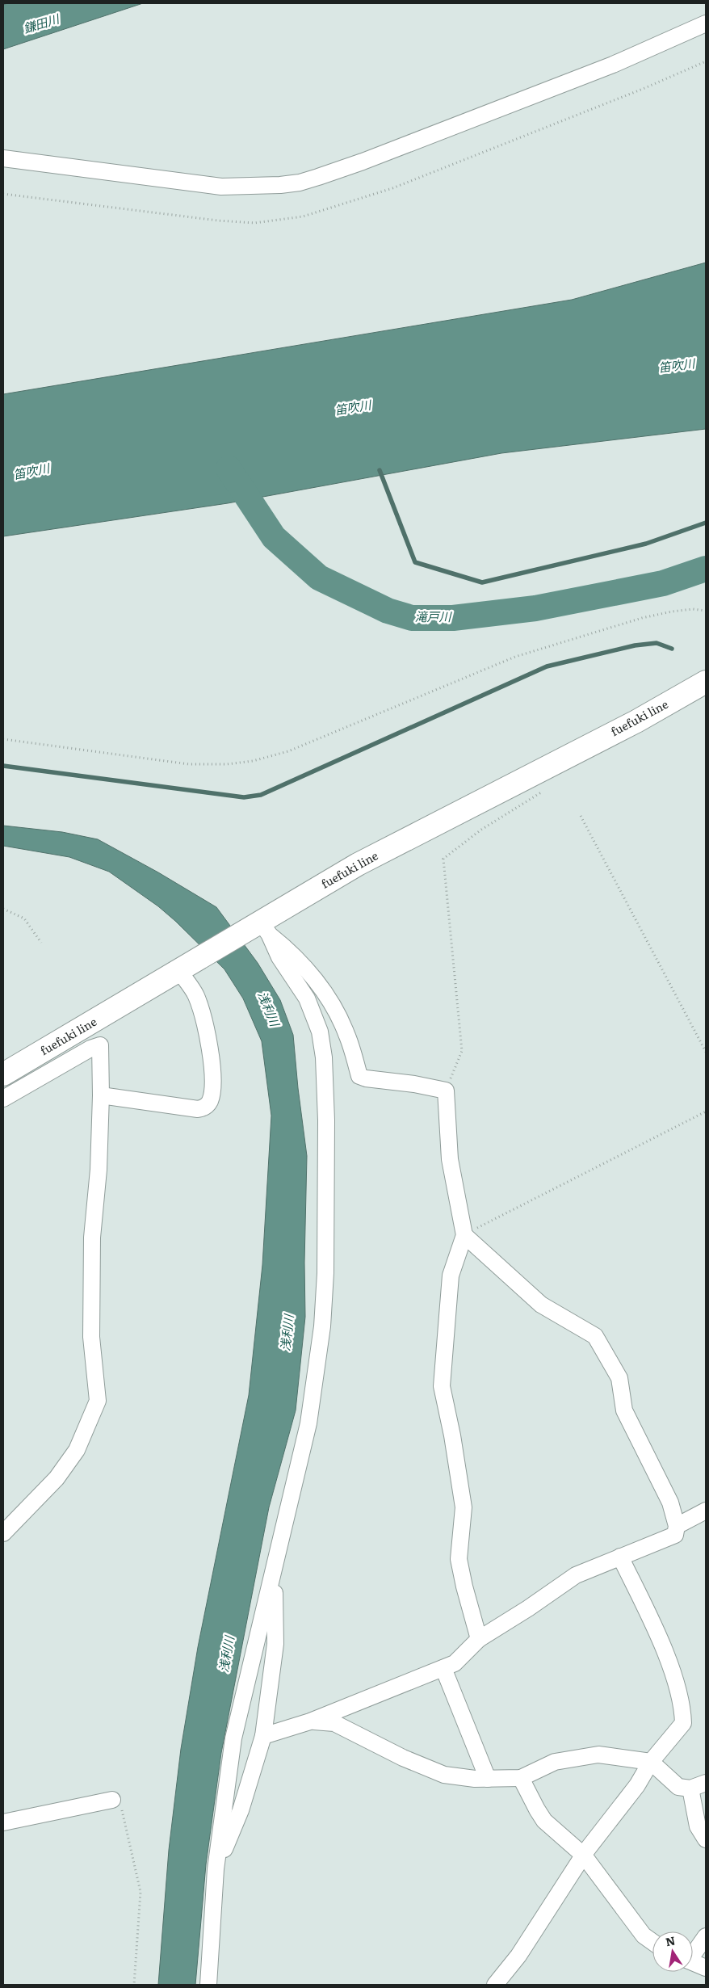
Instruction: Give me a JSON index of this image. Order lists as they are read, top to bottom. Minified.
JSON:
{"streets":{"highway":["fuefuki line"]},"water":["鎌田川","笛吹川","滝戸川","浅利川"],"north":"top"}
